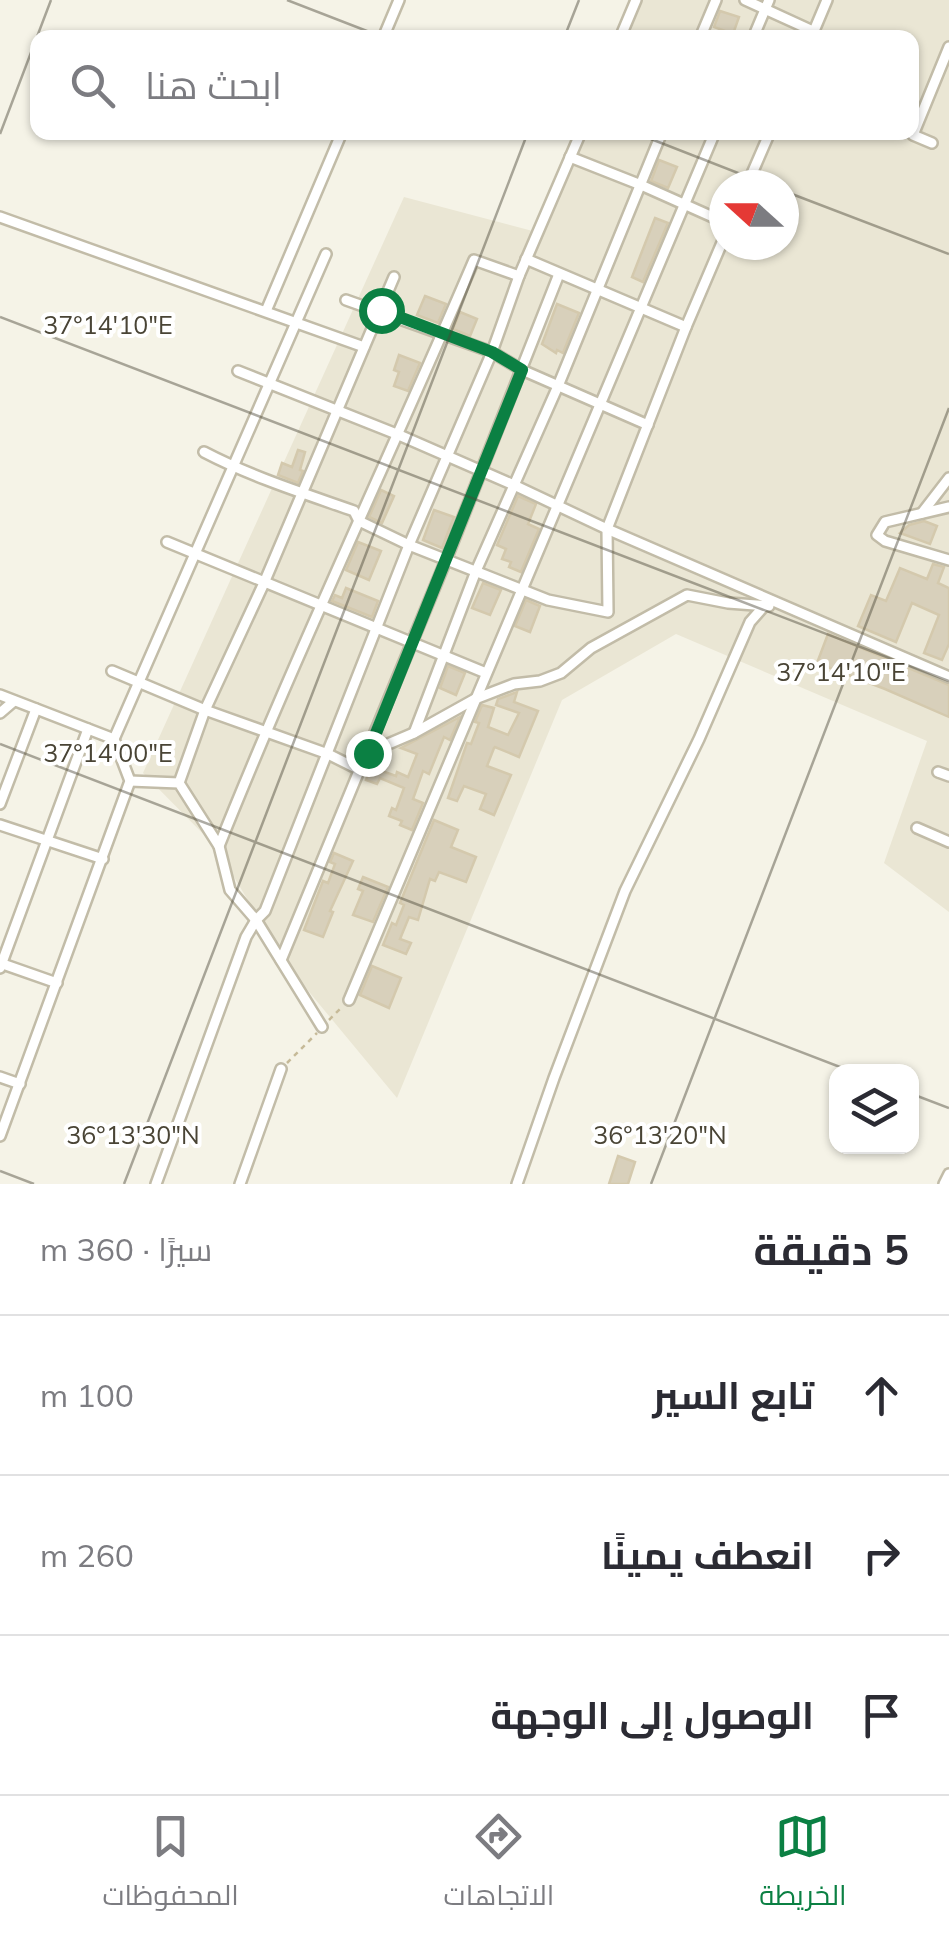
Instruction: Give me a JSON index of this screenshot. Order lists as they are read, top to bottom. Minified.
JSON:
{"north":"left","page":{"search":"ابحث هنا","heading":["5 دقيقة","سيرًا · 360 m"],"list":[["تابع السير","100 m"],["انعطف يمينًا","260 m"],"الوصول إلى الوجهة"],"nav":["الخريطة","الاتجاهات","المحفوظات"]},"coordinates":["37°14'10\"E","37°14'00\"E","36°13'30\"N","36°13'20\"N"]}
